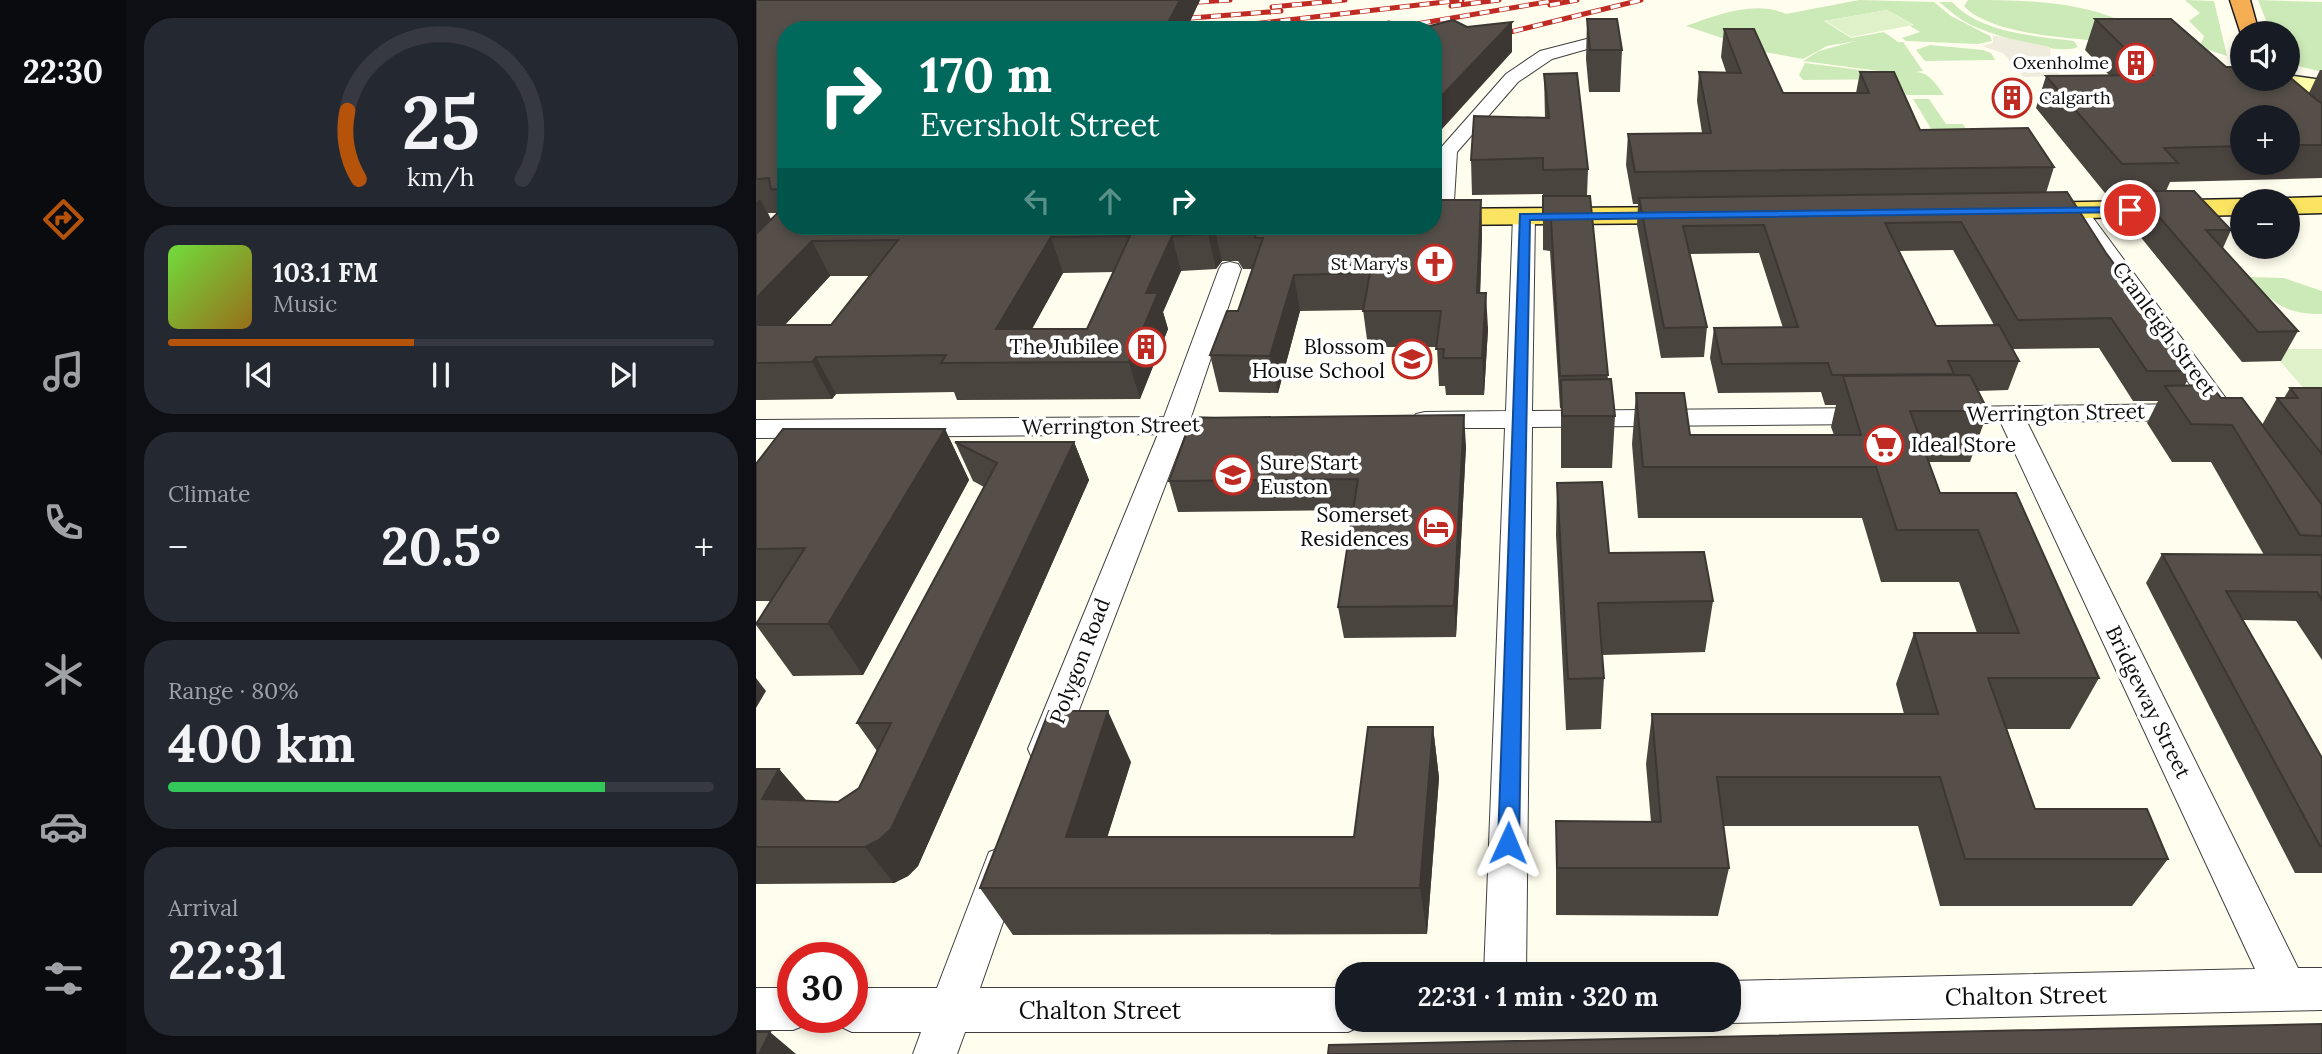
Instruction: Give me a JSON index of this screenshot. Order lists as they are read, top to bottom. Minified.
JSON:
{"streets":{"street":["Cranleigh Street","Werrington Street","Polygon Road","Bridgeway Street","Chalton Street"]},"crossings":[["Cranleigh Street","Werrington Street"],["Werrington Street","Polygon Road"],["Werrington Street","Bridgeway Street"],["Bridgeway Street","Chalton Street"]],"places":{"building":["Oxenholme","Calgarth","The Jubilee"],"church":["St Mary's"],"school or university":["Blossom House School","Sure Start Euston"],"supermarket":["Ideal Store"],"hotel":["Somerset Residences"]},"page":{"tabs":"22:30","map_buttons":["+","−"],"turn":["170 m","Eversholt Street"],"song":["103.1 FM","Music"],"tile":["Climate",["Range · 80%","400 km"],["Arrival","22:31"]],"heat":["−","20.5°","+"],"limit":"30","trip":"22:31 · 1 min · 320 m","gauge":["25","km/h"]}}
